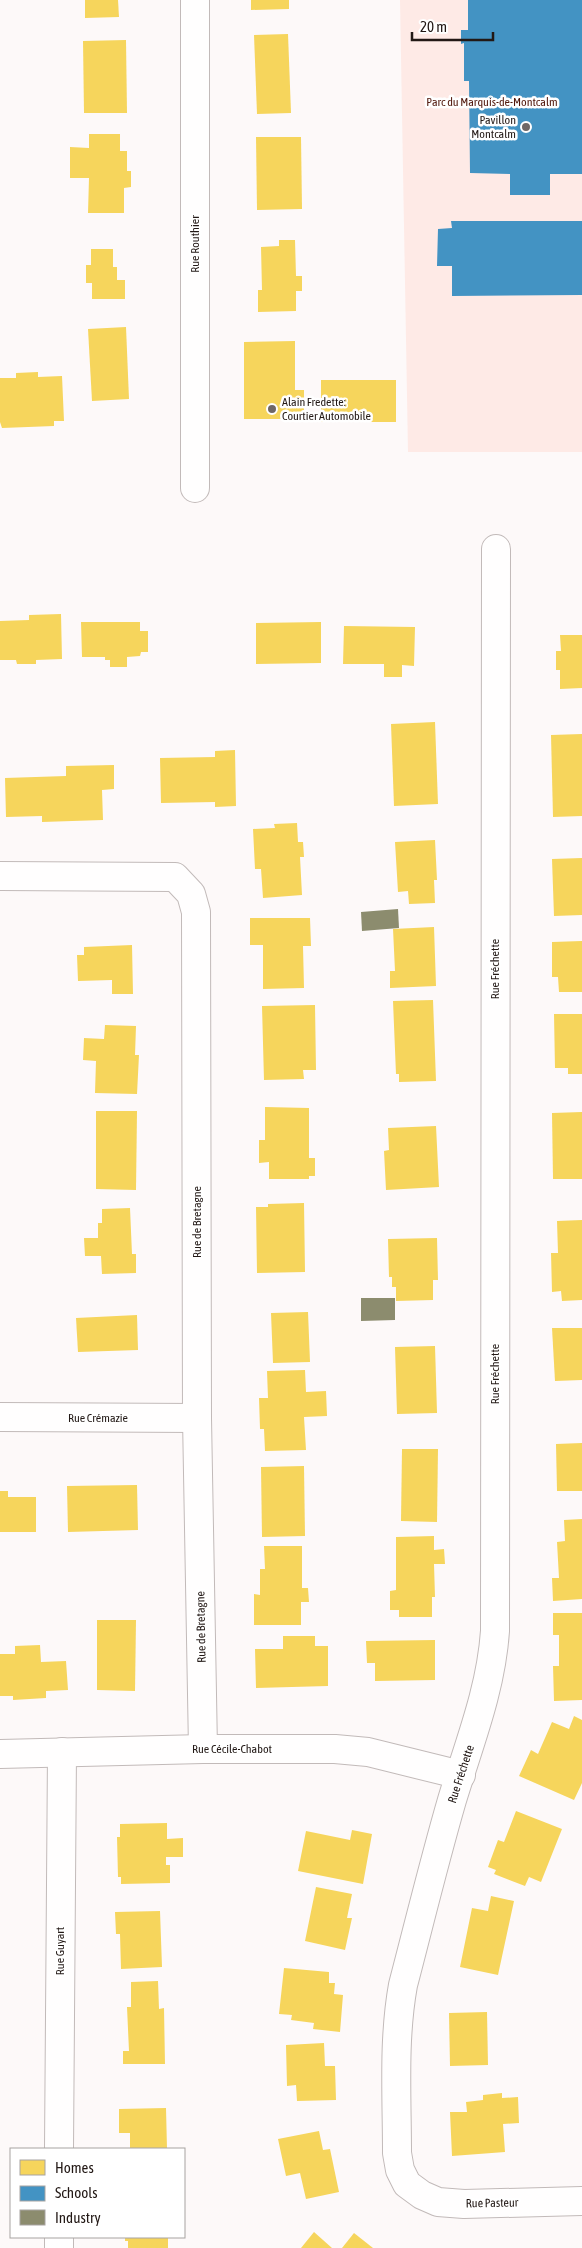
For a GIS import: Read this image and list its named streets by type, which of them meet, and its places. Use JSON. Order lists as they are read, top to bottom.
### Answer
{
  "streets": {
    "street": [
      "Rue Routhier",
      "Rue Fréchette",
      "Rue de Bretagne",
      "Rue Crémazie",
      "Rue Cécile-Chabot",
      "Rue Guyart",
      "Rue Pasteur"
    ]
  },
  "crossings": [
    ["Rue Fréchette", "Rue Cécile-Chabot"],
    ["Rue Fréchette", "Rue Pasteur"],
    ["Rue de Bretagne", "Rue Crémazie"],
    ["Rue de Bretagne", "Rue Cécile-Chabot"],
    ["Rue Cécile-Chabot", "Rue Guyart"]
  ],
  "parks": ["Parc du Marquis-de-Montcalm"],
  "places": ["Pavillon Montcalm", "Alain Fredette: Courtier Automobile"],
  "legend": ["Homes", "Schools", "Industry"],
  "scale_bar": "20 m"
}
